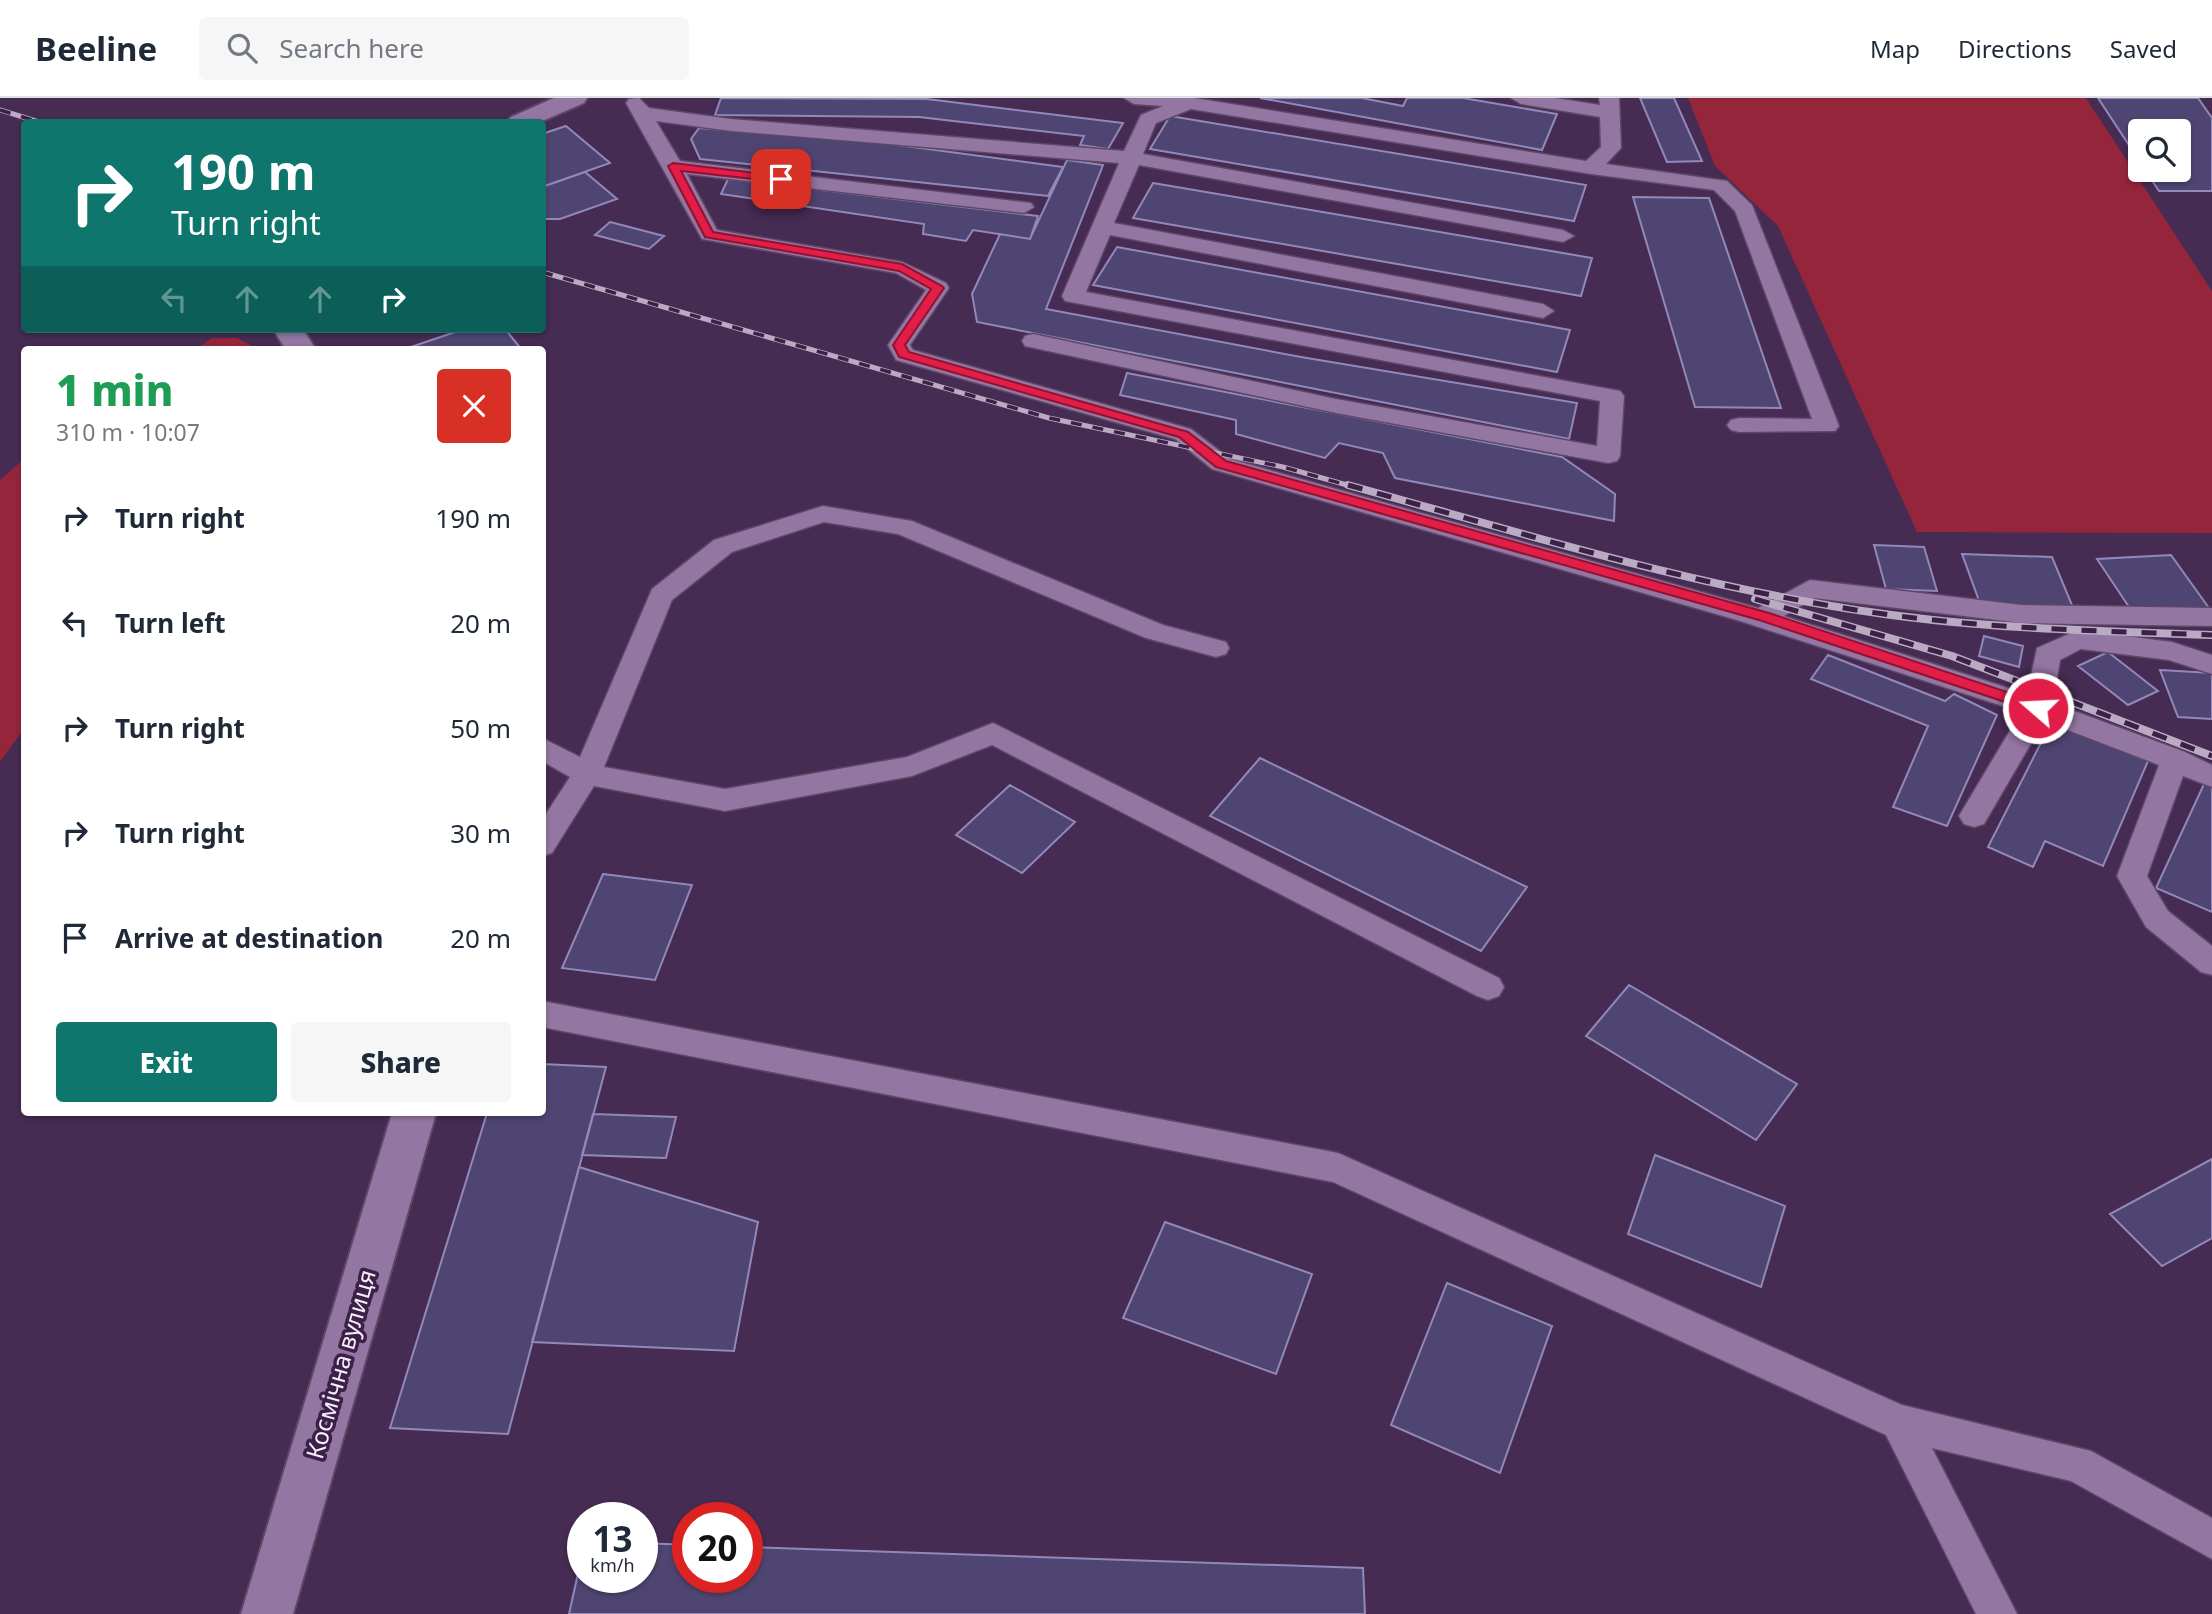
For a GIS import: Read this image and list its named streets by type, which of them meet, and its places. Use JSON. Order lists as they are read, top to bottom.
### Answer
{
  "streets": {
    "street": ["Космічна вулиця"]
  },
  "page": {
    "header": "Beeline",
    "search": "Search here",
    "nav": ["Map", "Directions", "Saved"],
    "turn": ["190 m", "Turn right"],
    "heading": ["1 min", "310 m · 10:07"],
    "list": [
      {
        "name": "Turn right",
        "value": "190 m"
      },
      {
        "name": "Turn left",
        "value": "20 m"
      },
      {
        "name": "Turn right",
        "value": "50 m"
      },
      {
        "name": "Turn right",
        "value": "30 m"
      },
      {
        "name": "Arrive at destination",
        "value": "20 m"
      }
    ],
    "buttons": ["Exit", "Share"],
    "speed": "13 km/h",
    "limit": "20"
  }
}
